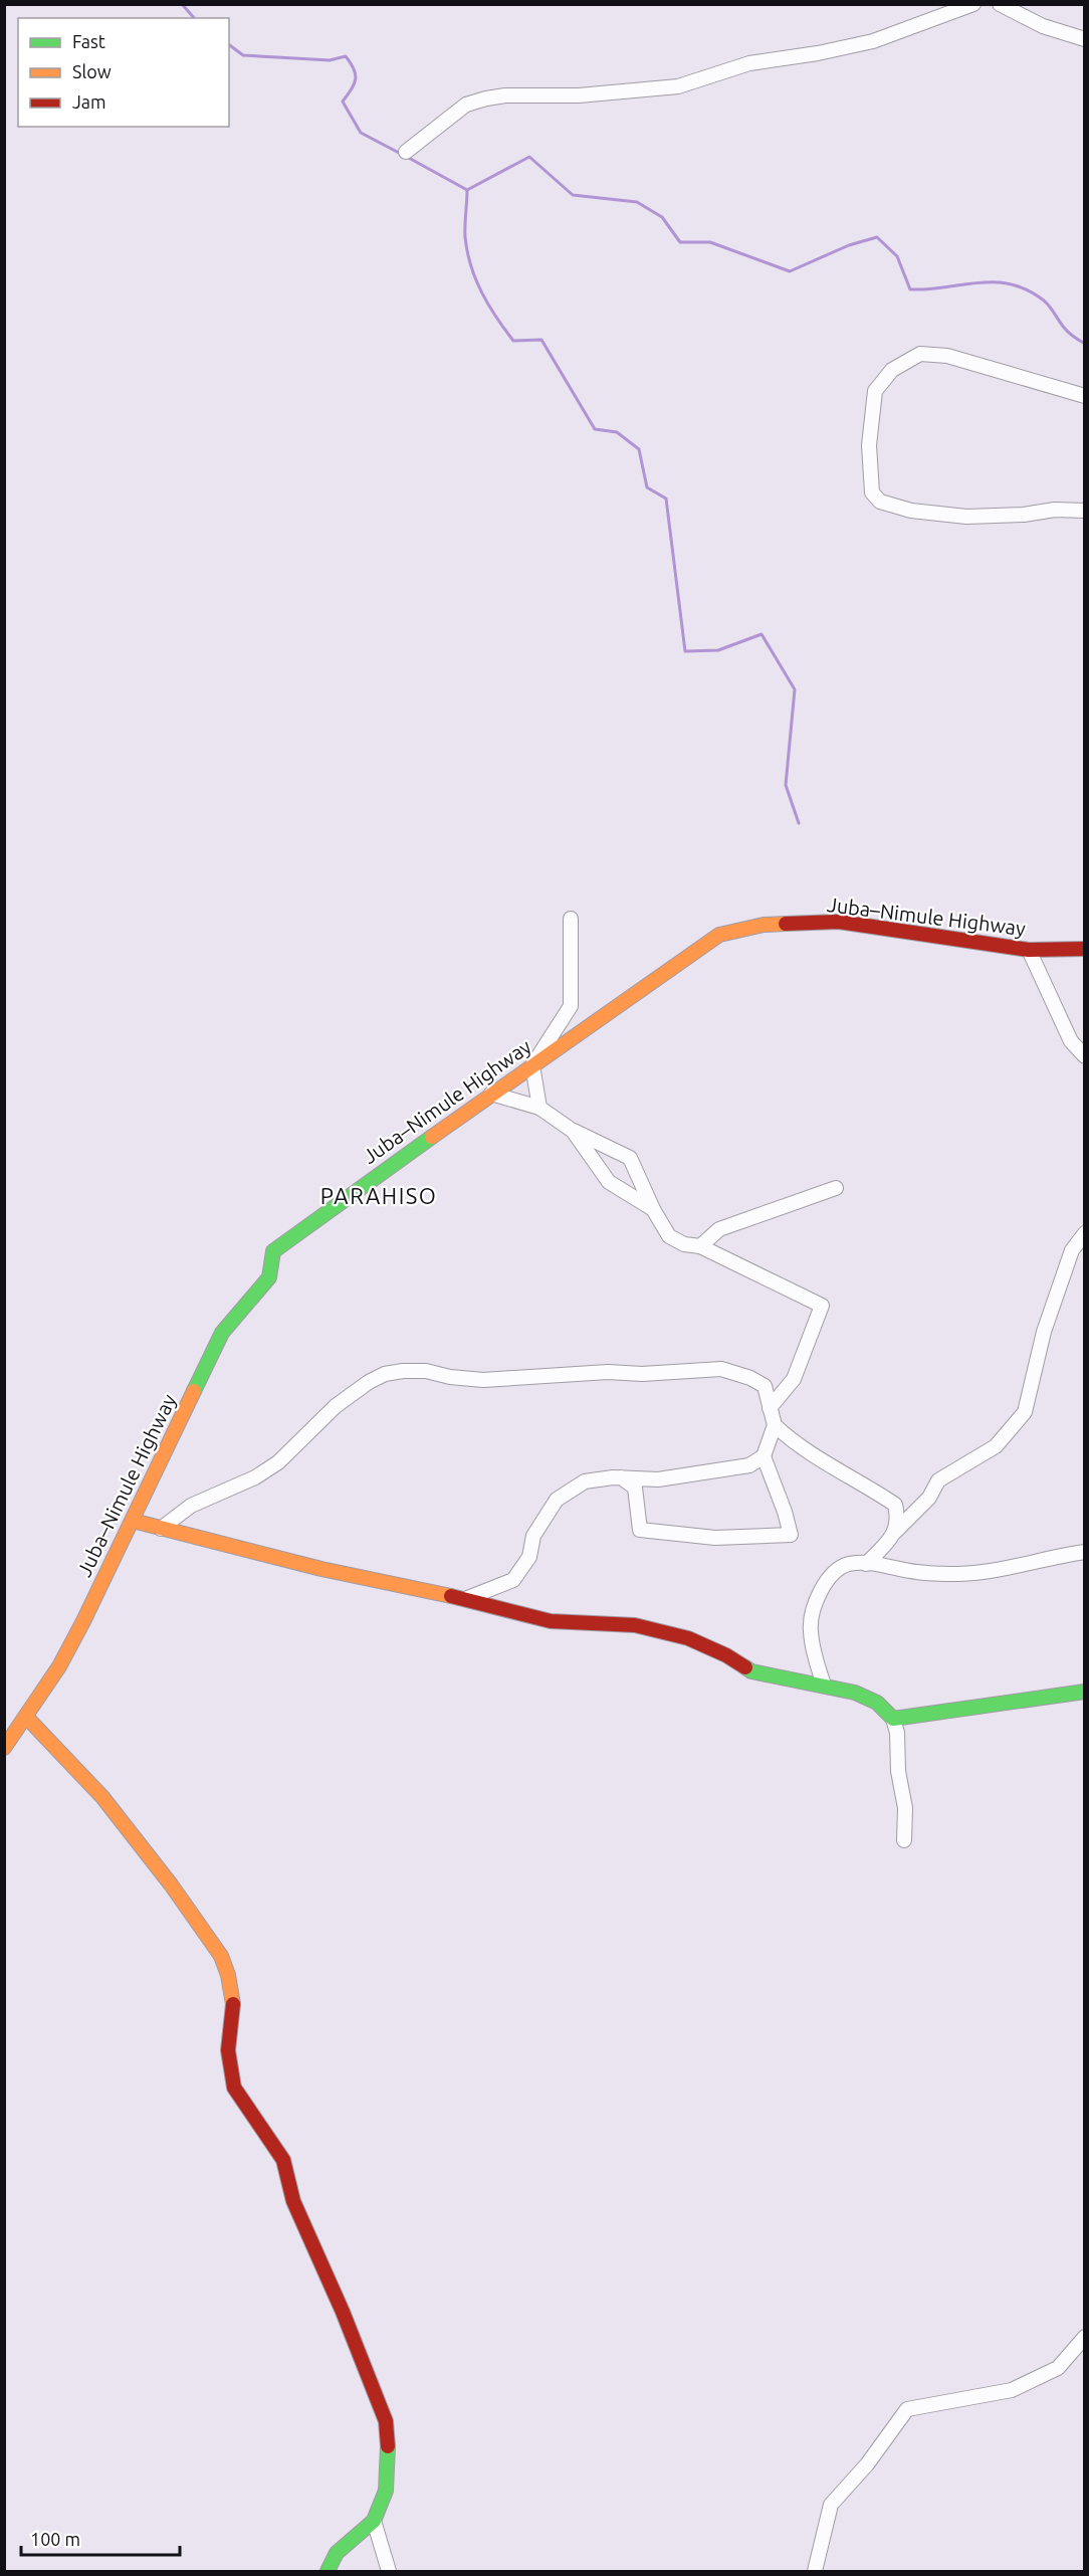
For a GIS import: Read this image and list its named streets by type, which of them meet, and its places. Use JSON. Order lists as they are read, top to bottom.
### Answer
{
  "streets": {
    "street": ["Juba–Nimule Highway"]
  },
  "districts": ["PARAHISO"],
  "legend": ["Fast", "Slow", "Jam"],
  "scale_bar": "100 m"
}
